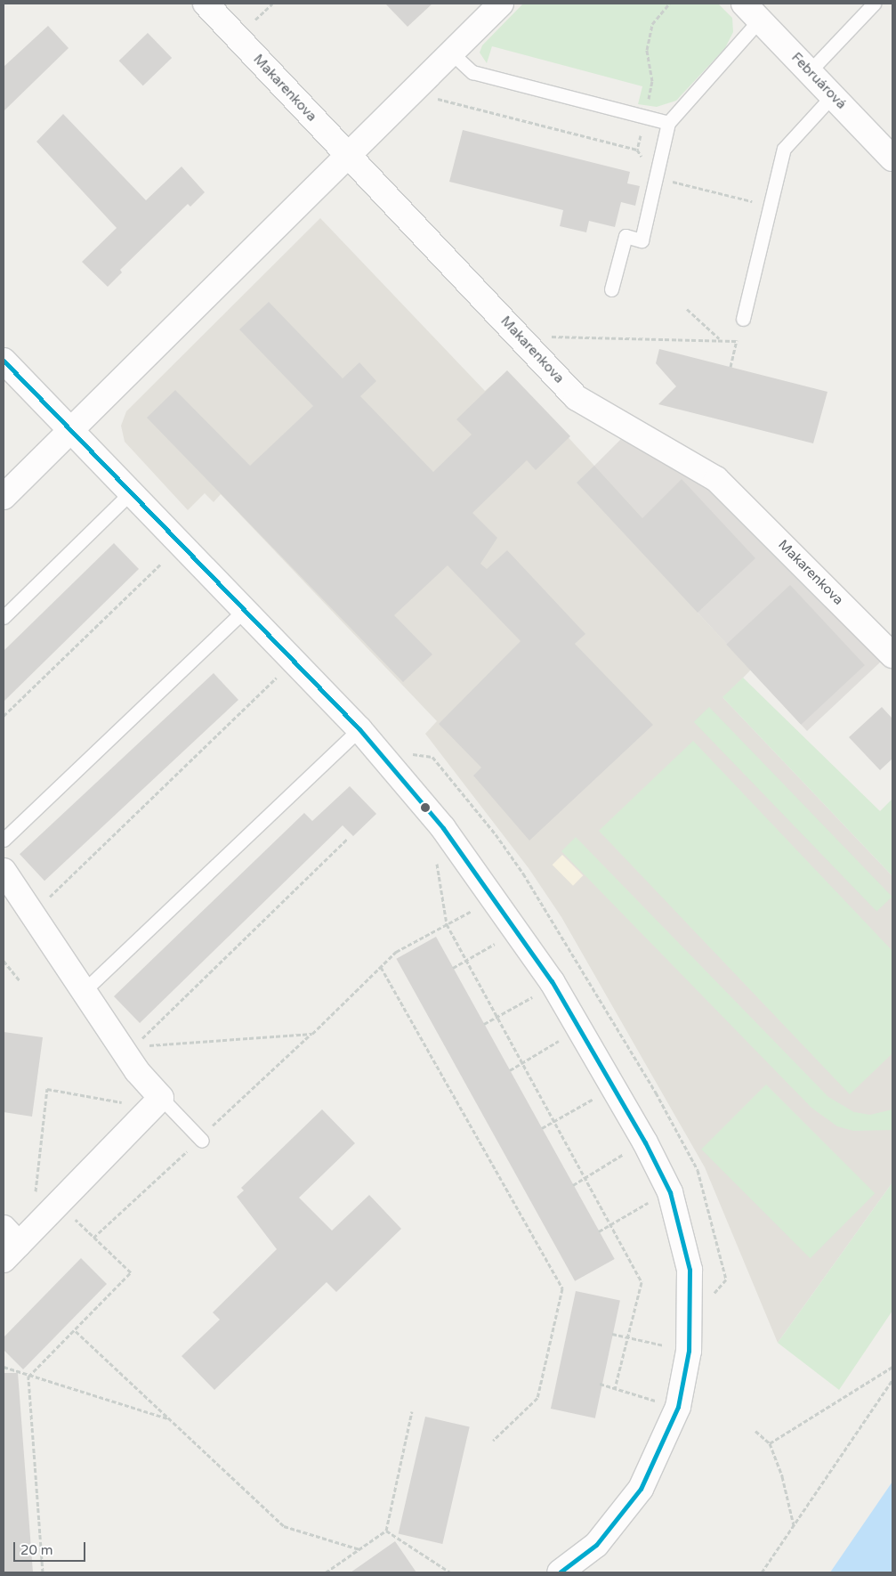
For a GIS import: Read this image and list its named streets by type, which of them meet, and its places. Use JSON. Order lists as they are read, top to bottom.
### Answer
{
  "streets": {
    "street": ["Februárová", "Makarenkova"]
  },
  "scale_bar": "20 m"
}
